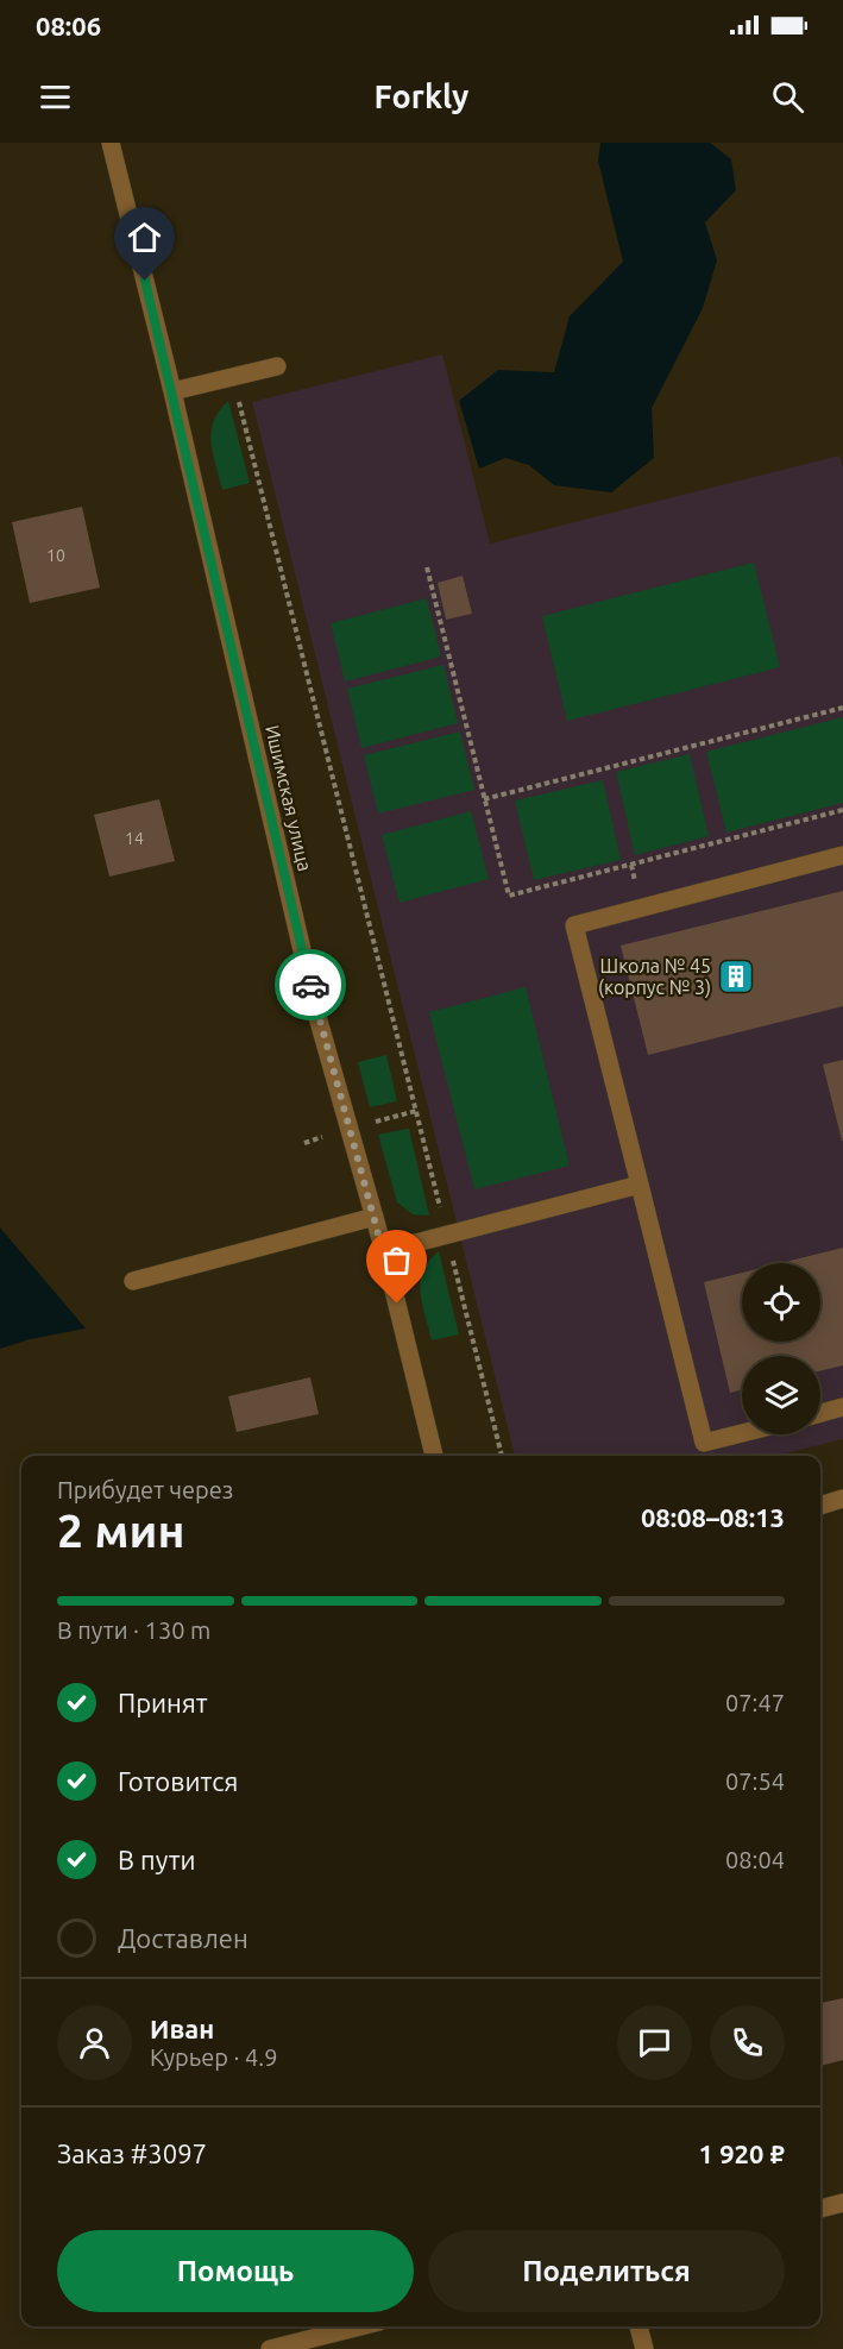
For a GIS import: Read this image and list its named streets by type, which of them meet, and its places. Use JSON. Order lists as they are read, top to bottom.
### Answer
{
  "streets": {
    "street": ["Ишимская улица"]
  },
  "places": {
    "building": ["Школа № 45 (корпус № 3)"]
  },
  "house_numbers": ["10", "14"],
  "page": {
    "status": "08:06",
    "header": "Forkly",
    "heading": ["2 мин", "Прибудет через", "08:08–08:13"],
    "panel": [
      "Иван",
      "Курьер · 4.9",
      "Заказ #3097",
      "1 920 ₽"
    ],
    "bar": "В пути · 130 m",
    "list": [
      ["Принят", "07:47"],
      ["Готовится", "07:54"],
      ["В пути", "08:04"],
      "Доставлен"
    ],
    "buttons": ["Помощь", "Поделиться"]
  }
}
